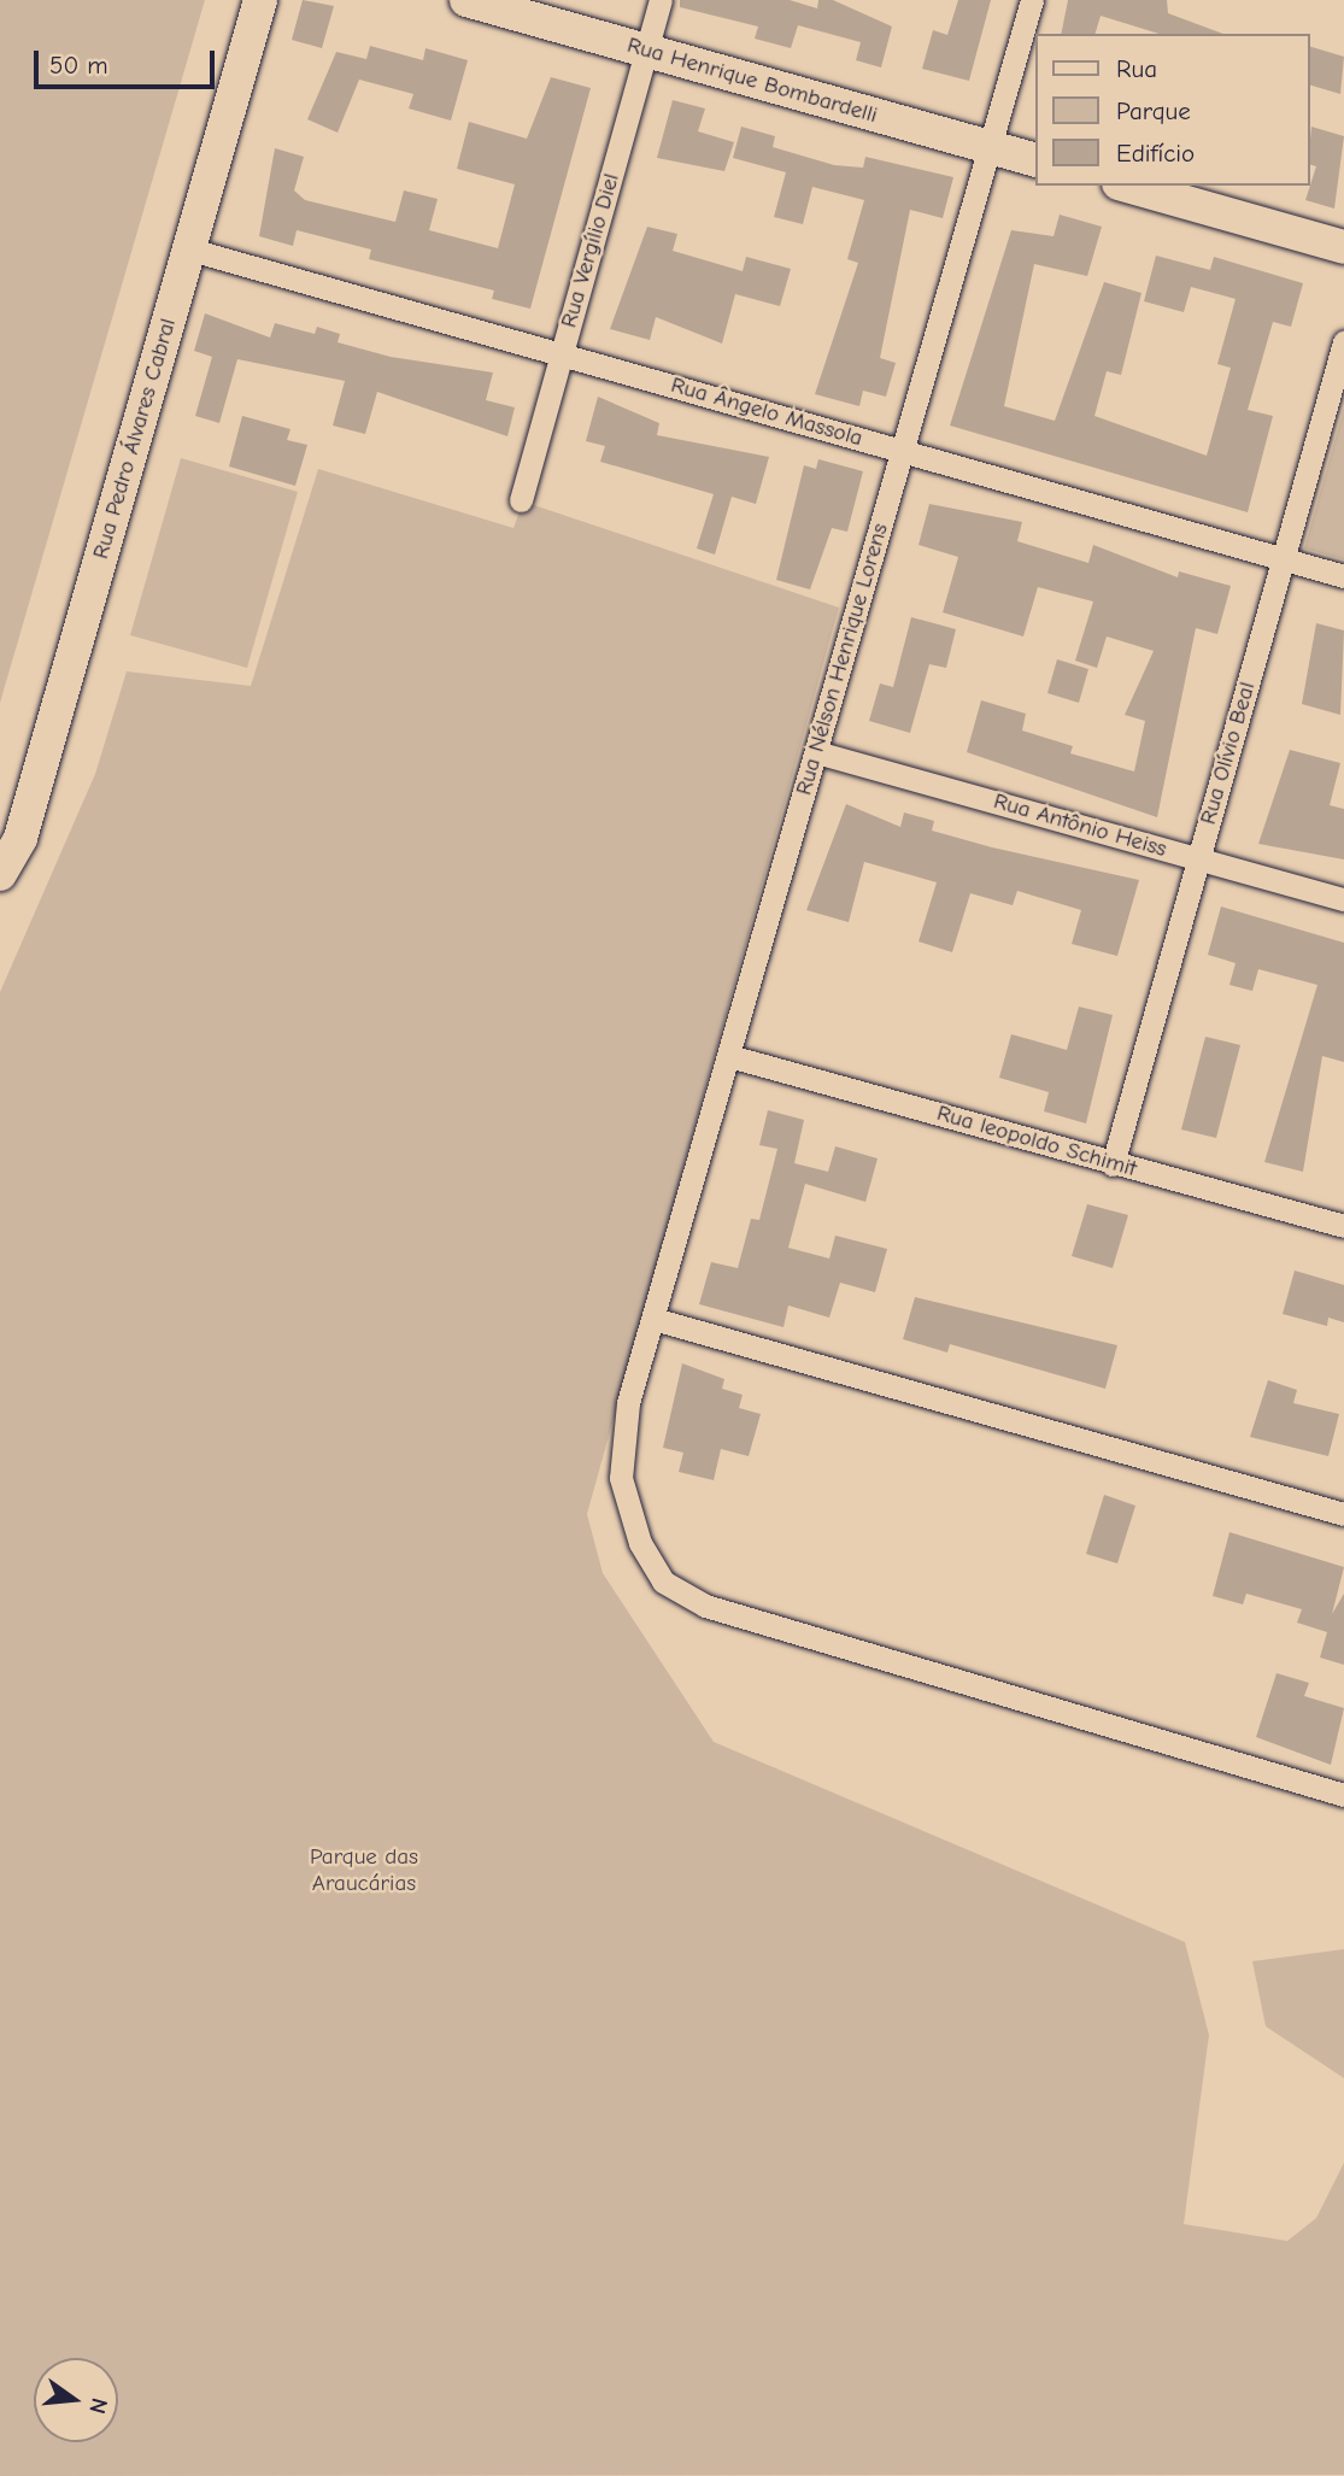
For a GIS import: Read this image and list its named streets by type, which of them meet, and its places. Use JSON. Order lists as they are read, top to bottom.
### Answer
{
  "streets": {
    "street": [
      "Rua Henrique Bombardelli",
      "Rua Vergílio Diel",
      "Rua Ângelo Massola",
      "Rua Pedro Álvares Cabral",
      "Rua Nélson Henrique Lorens",
      "Rua Olívio Beal",
      "Rua Antônio Heiss",
      "Rua leopoldo Schimit"
    ]
  },
  "crossings": [
    ["Rua Henrique Bombardelli", "Rua Vergílio Diel"],
    ["Rua Henrique Bombardelli", "Rua Nélson Henrique Lorens"],
    ["Rua Vergílio Diel", "Rua Ângelo Massola"],
    ["Rua Ângelo Massola", "Rua Pedro Álvares Cabral"],
    ["Rua Ângelo Massola", "Rua Nélson Henrique Lorens"],
    ["Rua Ângelo Massola", "Rua Olívio Beal"],
    ["Rua Nélson Henrique Lorens", "Rua Antônio Heiss"],
    ["Rua Nélson Henrique Lorens", "Rua leopoldo Schimit"],
    ["Rua Olívio Beal", "Rua Antônio Heiss"],
    ["Rua Olívio Beal", "Rua leopoldo Schimit"]
  ],
  "parks": ["Parque das Araucárias"],
  "legend": ["Rua", "Parque", "Edifício"],
  "scale_bar": "50 m",
  "north": "right"
}
